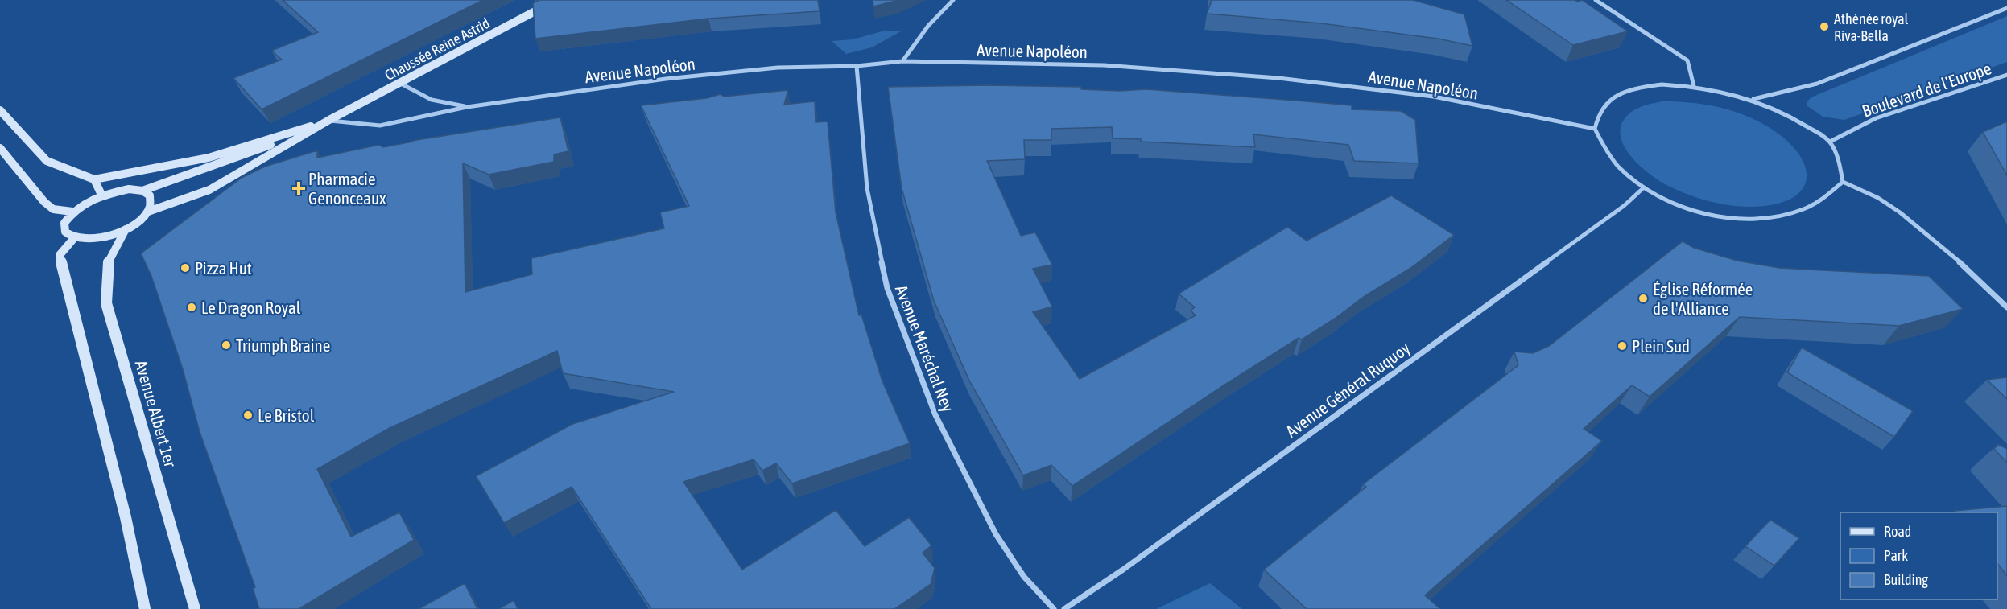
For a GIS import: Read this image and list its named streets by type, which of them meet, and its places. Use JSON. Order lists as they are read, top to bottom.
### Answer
{
  "streets": {
    "main road": ["Chaussée Reine Astrid", "Avenue Albert 1er"],
    "street": [
      "Avenue Napoléon",
      "Boulevard de l'Europe",
      "Avenue Maréchal Ney",
      "Avenue Général Ruquoy"
    ]
  },
  "crossings": [
    ["Chaussée Reine Astrid", "Avenue Napoléon"],
    ["Chaussée Reine Astrid", "Avenue Albert 1er"],
    ["Avenue Napoléon", "Avenue Maréchal Ney"]
  ],
  "places": {
    "other": [
      "Athénée royal Riva-Bella",
      "Pizza Hut",
      "Église Réformée de l'Alliance",
      "Le Dragon Royal",
      "Triumph Braine",
      "Plein Sud",
      "Le Bristol"
    ],
    "health": ["Pharmacie Genonceaux"]
  },
  "legend": ["Road", "Park", "Building"]
}
